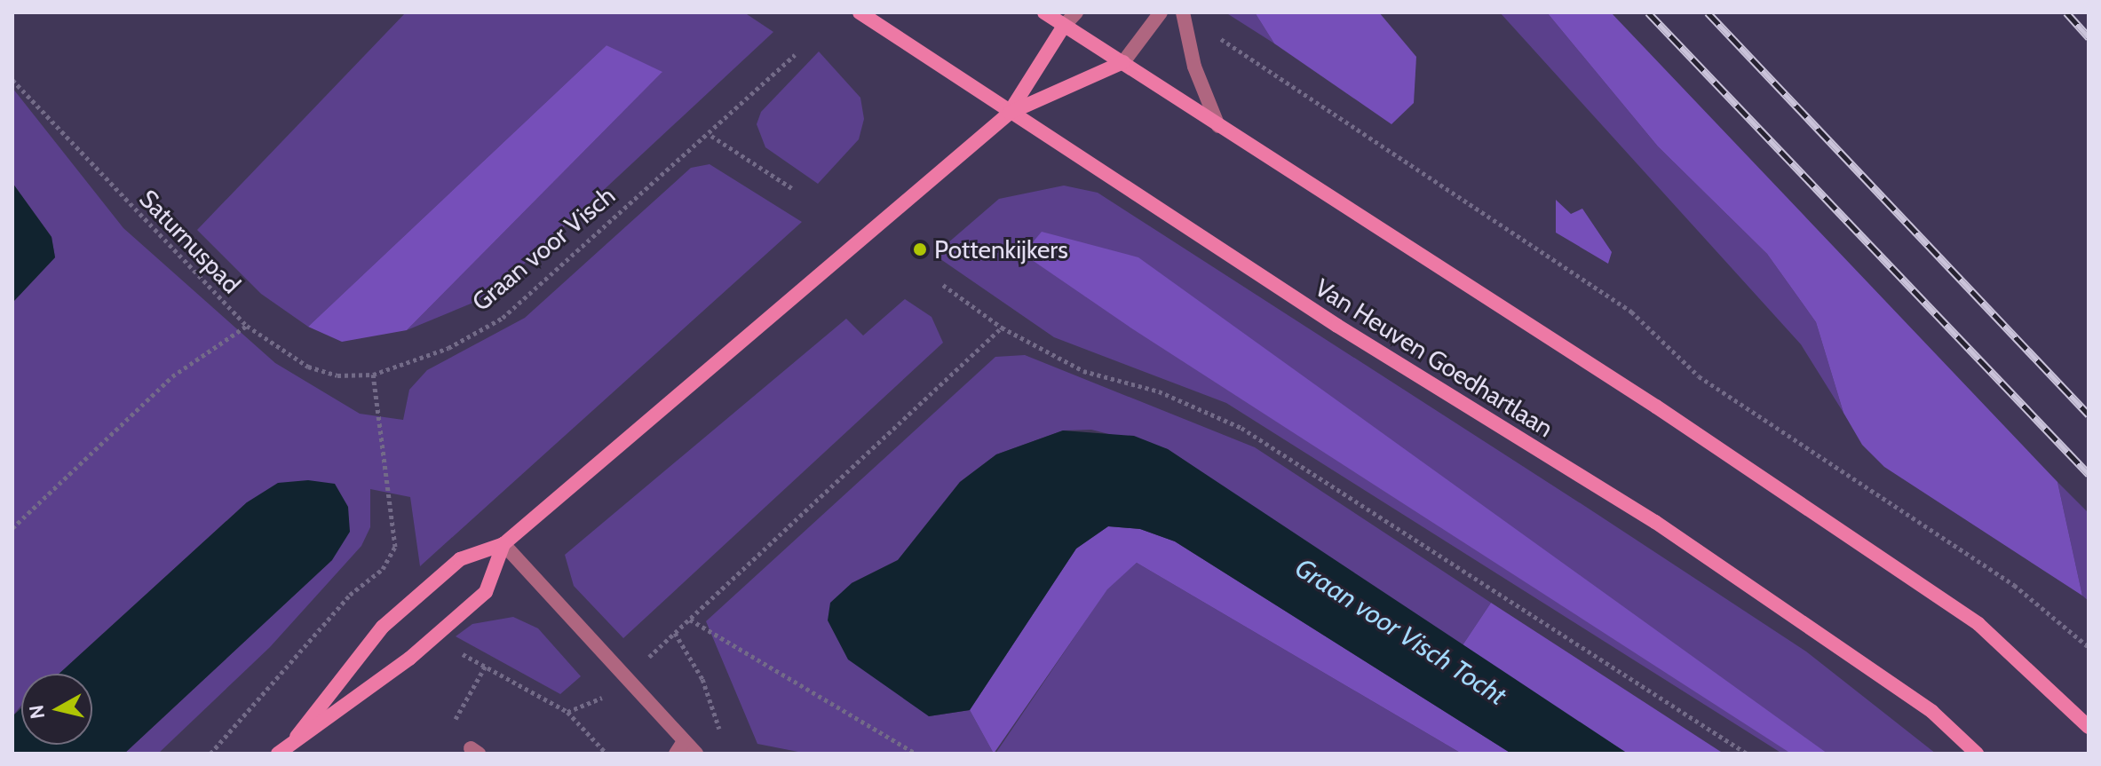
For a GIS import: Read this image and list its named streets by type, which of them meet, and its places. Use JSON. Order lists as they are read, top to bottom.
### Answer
{
  "streets": {
    "main road": ["Van Heuven Goedhartlaan"],
    "path": ["Saturnuspad", "Graan voor Visch"]
  },
  "crossings": [
    ["Saturnuspad", "Graan voor Visch"]
  ],
  "water": ["Graan voor Visch Tocht"],
  "places": ["Pottenkijkers"],
  "north": "left"
}
